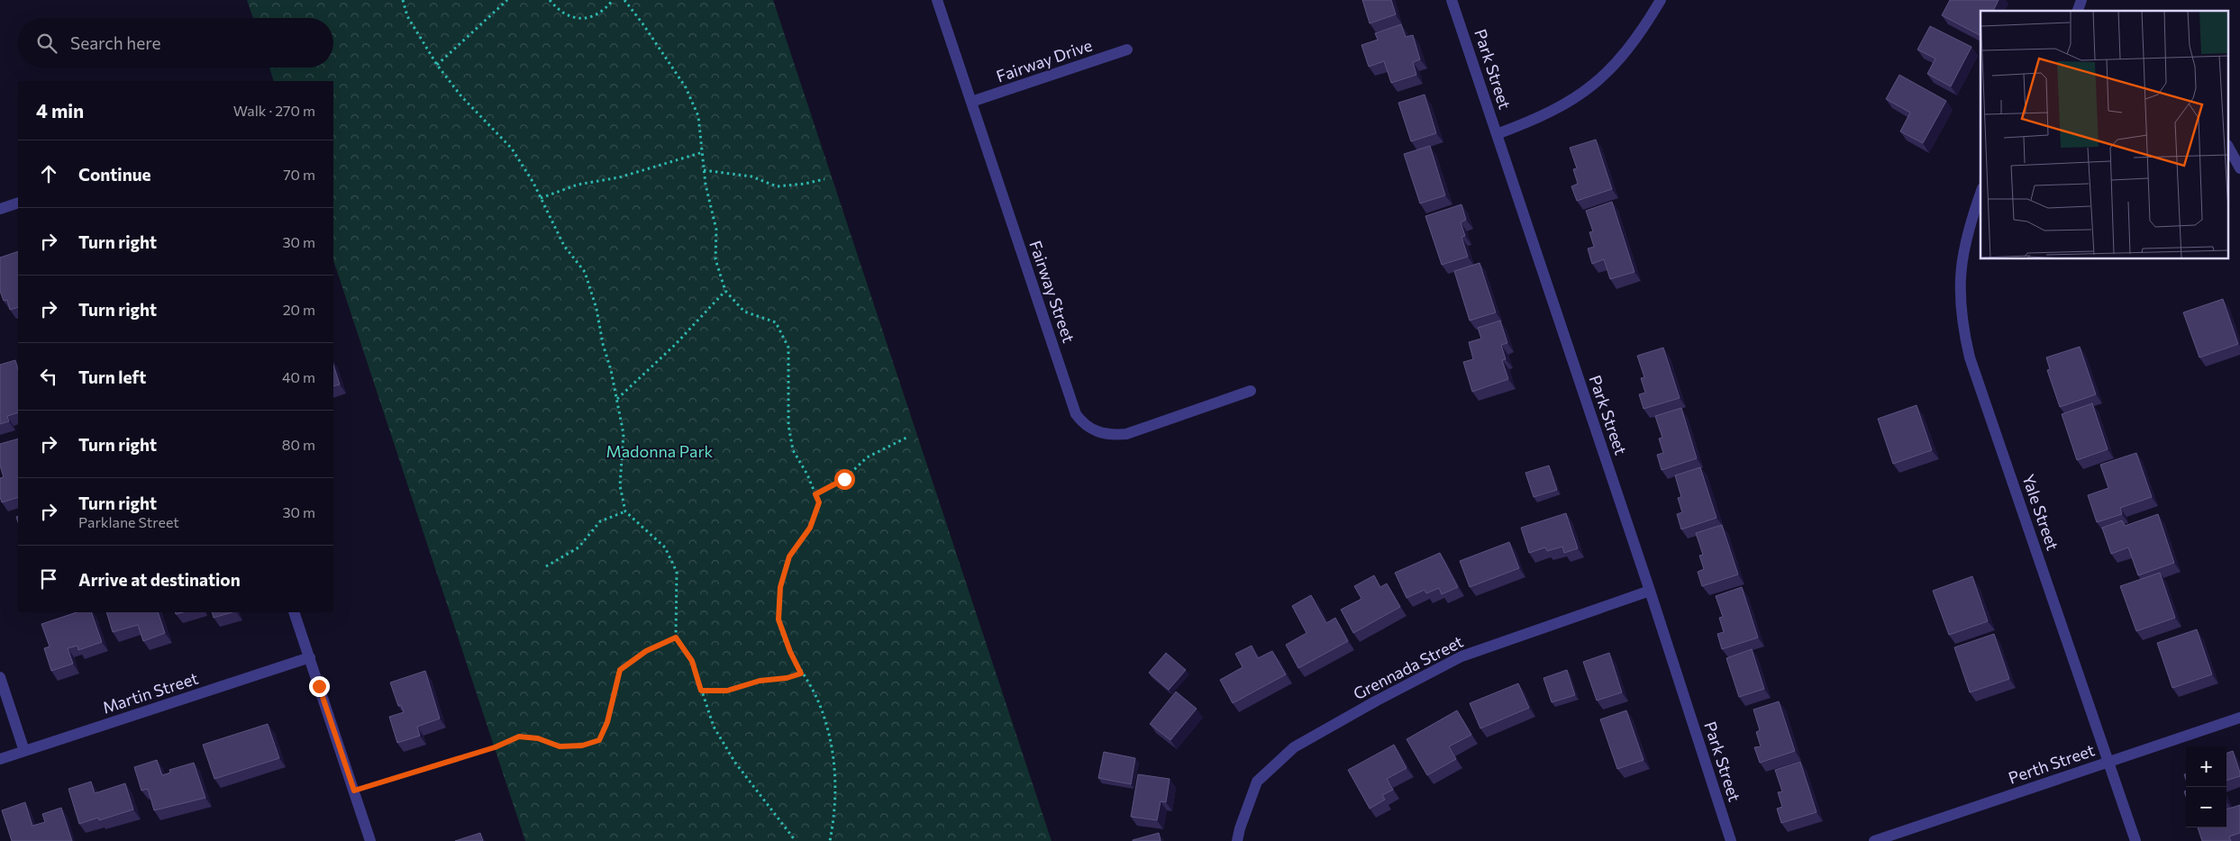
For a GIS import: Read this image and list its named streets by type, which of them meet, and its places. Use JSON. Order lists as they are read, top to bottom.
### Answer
{
  "streets": {
    "street": [
      "Fairway Drive",
      "Park Street",
      "Fairway Street",
      "Yale Street",
      "Grennada Street",
      "Martin Street",
      "Perth Street"
    ]
  },
  "crossings": [
    ["Fairway Drive", "Fairway Street"],
    ["Park Street", "Grennada Street"],
    ["Yale Street", "Perth Street"]
  ],
  "parks": ["Madonna Park"],
  "page": {
    "search": "Search here",
    "heading": ["4 min", "Walk · 270 m"],
    "list": [
      ["Continue", "70 m"],
      ["Turn right", "30 m"],
      ["Turn right", "20 m"],
      ["Turn left", "40 m"],
      ["Turn right", "80 m"],
      ["Turn right", "Parklane Street", "30 m"],
      "Arrive at destination"
    ],
    "map_buttons": ["+", "−"]
  }
}
